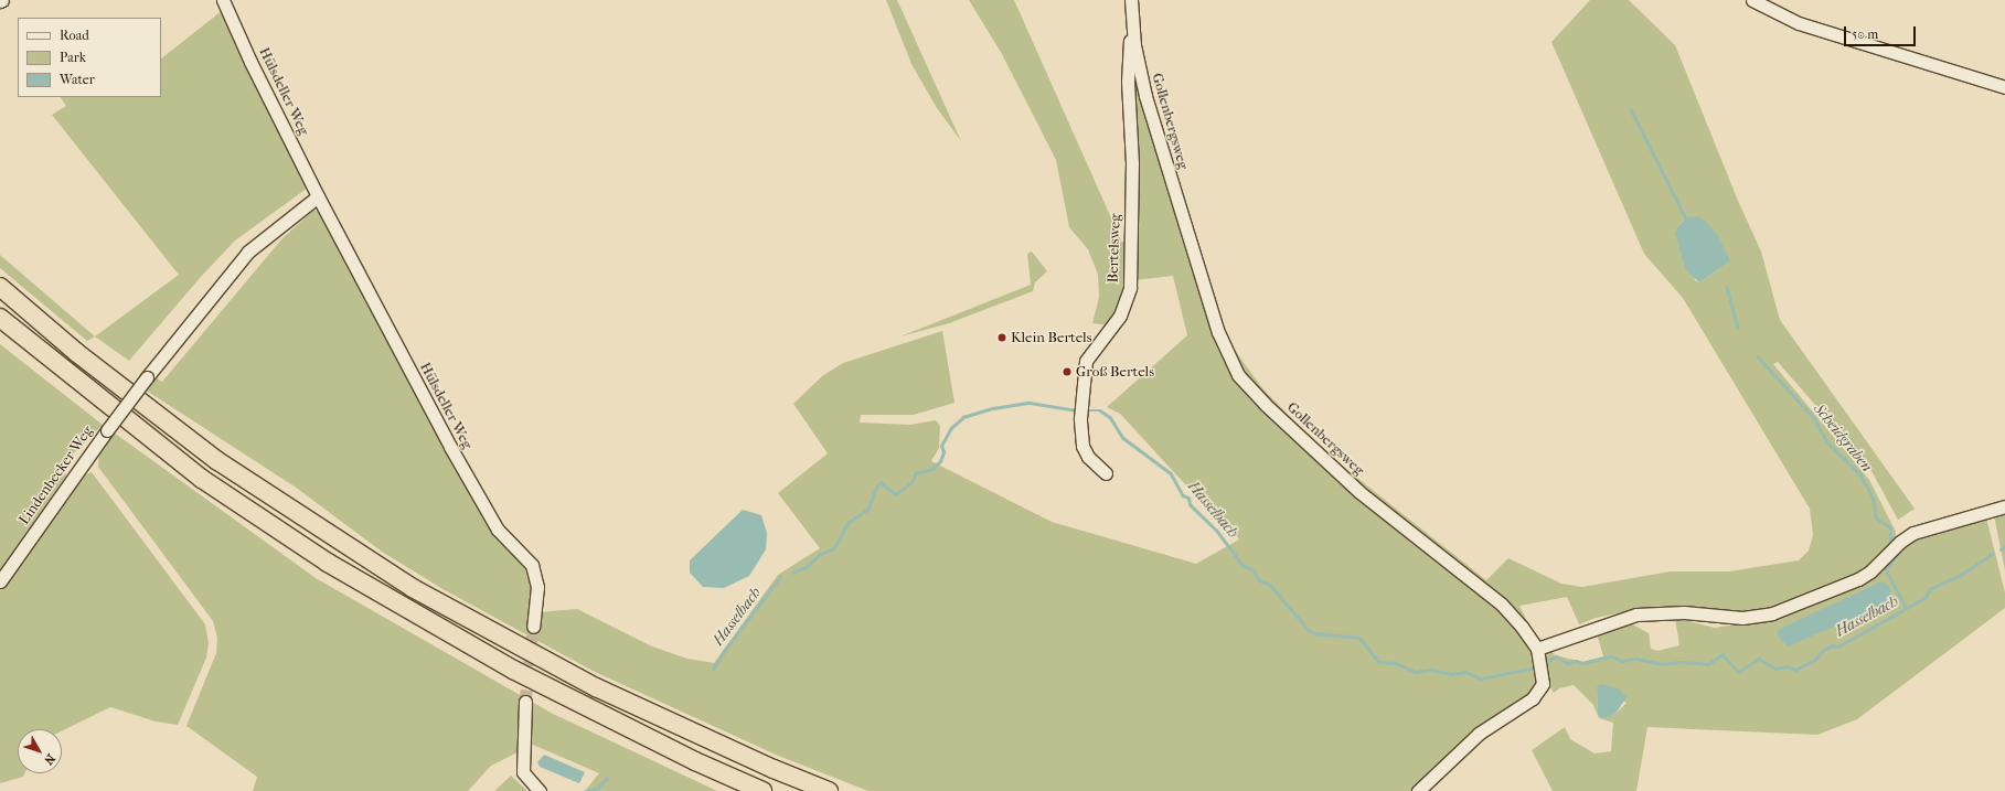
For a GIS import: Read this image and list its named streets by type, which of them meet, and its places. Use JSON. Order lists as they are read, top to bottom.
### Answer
{
  "streets": {
    "street": [
      "Hülsdeller Weg",
      "Gollenbergsweg",
      "Bertelsweg",
      "Lindenbecker Weg"
    ]
  },
  "crossings": [
    ["Hülsdeller Weg", "Lindenbecker Weg"],
    ["Gollenbergsweg", "Bertelsweg"]
  ],
  "water": ["Scheidgraben", "Hasselbach"],
  "places": ["Klein Bertels", "Groß Bertels"],
  "legend": ["Road", "Park", "Water"],
  "scale_bar": "50 m",
  "north": "bottom right"
}
